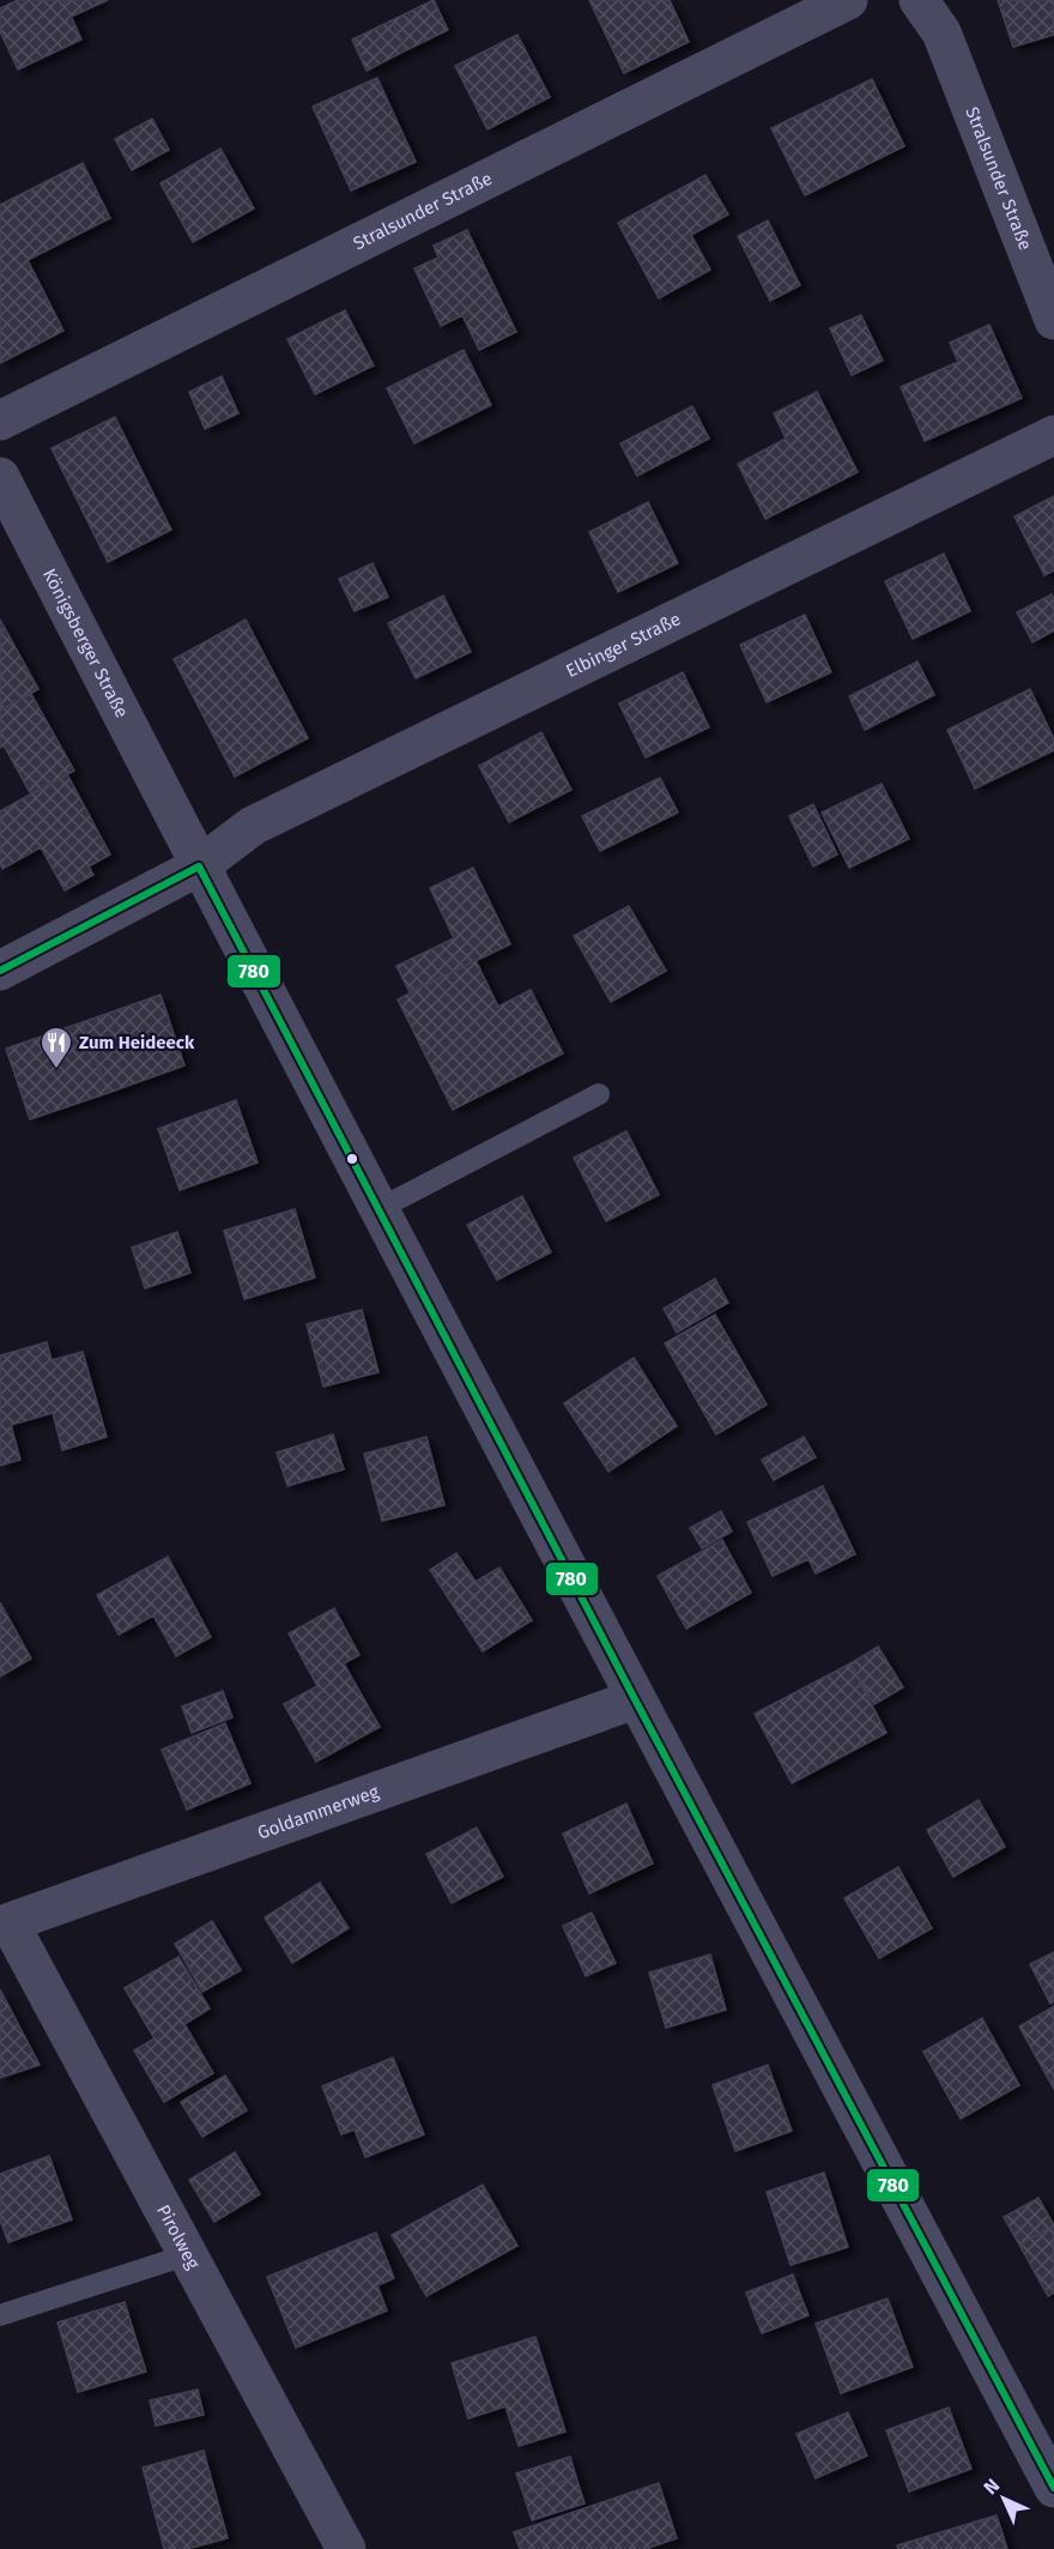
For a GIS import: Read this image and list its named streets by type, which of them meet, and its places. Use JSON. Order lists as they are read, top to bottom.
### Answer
{
  "streets": {
    "street": [
      "Stralsunder Straße",
      "Königsberger Straße",
      "Elbinger Straße",
      "Goldammerweg",
      "Pirolweg"
    ]
  },
  "crossings": [
    ["Königsberger Straße", "Elbinger Straße"],
    ["Königsberger Straße", "Goldammerweg"],
    ["Goldammerweg", "Pirolweg"]
  ],
  "places": {
    "restaurant": ["Zum Heideeck"]
  },
  "lines": ["transit line 780"],
  "north": "top left"
}
